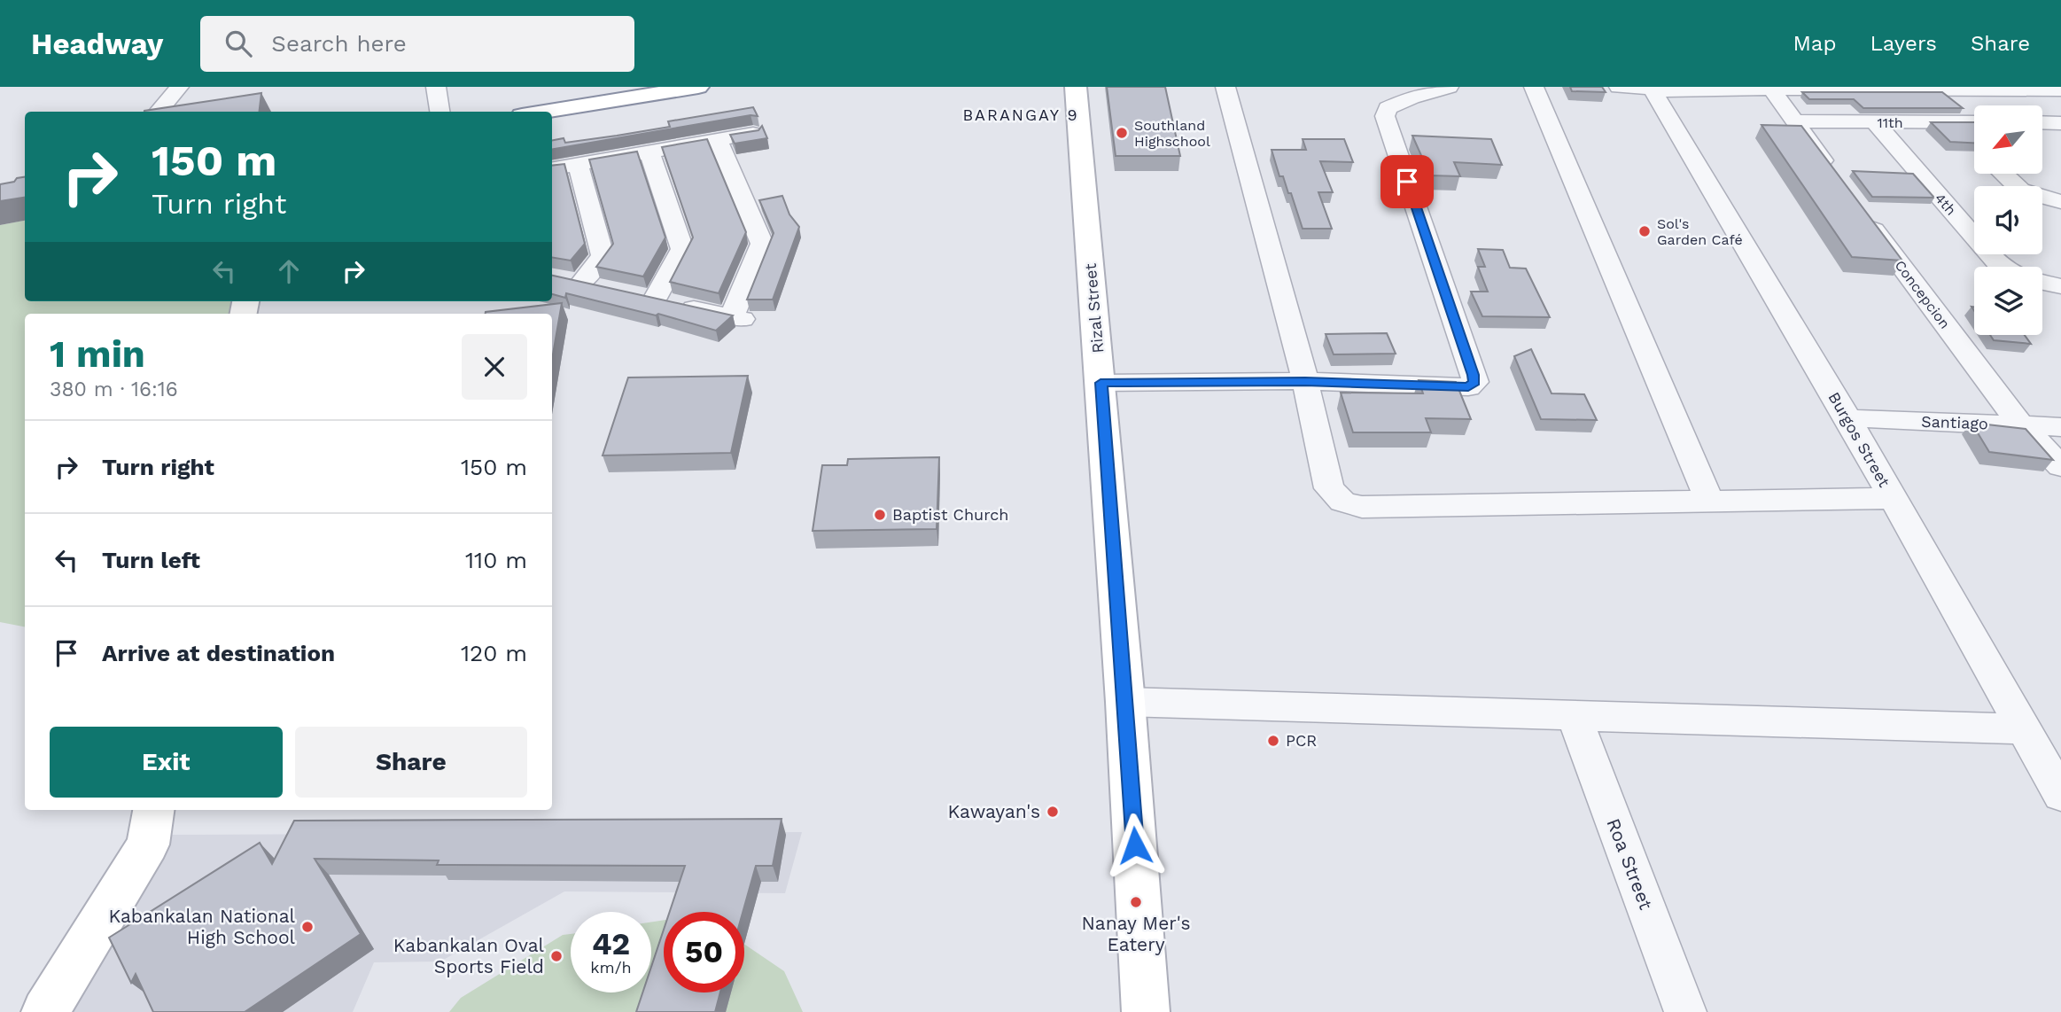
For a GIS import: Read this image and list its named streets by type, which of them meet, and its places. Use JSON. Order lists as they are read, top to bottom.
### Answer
{
  "streets": {
    "main road": ["Rizal Street"],
    "street": [
      "11th",
      "4th",
      "Concepcion",
      "Santiago",
      "Burgos Street",
      "Roa Street"
    ]
  },
  "crossings": [
    ["11th", "4th"],
    ["Concepcion", "Santiago"],
    ["Santiago", "Burgos Street"]
  ],
  "districts": ["BARANGAY 9"],
  "places": [
    "Southland Highschool",
    "Sol's Garden Café",
    "Baptist Church",
    "PCR",
    "Kawayan's",
    "Nanay Mer's Eatery",
    "Kabankalan National High School",
    "Kabankalan Oval Sports Field"
  ],
  "north": "bottom left",
  "page": {
    "header": "Headway",
    "search": "Search here",
    "nav": ["Map", "Layers", "Share"],
    "turn": ["150 m", "Turn right"],
    "heading": ["1 min", "380 m · 16:16"],
    "list": [
      {
        "name": "Turn right",
        "value": "150 m"
      },
      {
        "name": "Turn left",
        "value": "110 m"
      },
      {
        "name": "Arrive at destination",
        "value": "120 m"
      }
    ],
    "buttons": ["Exit", "Share"],
    "speed": "42 km/h",
    "limit": "50"
  }
}
